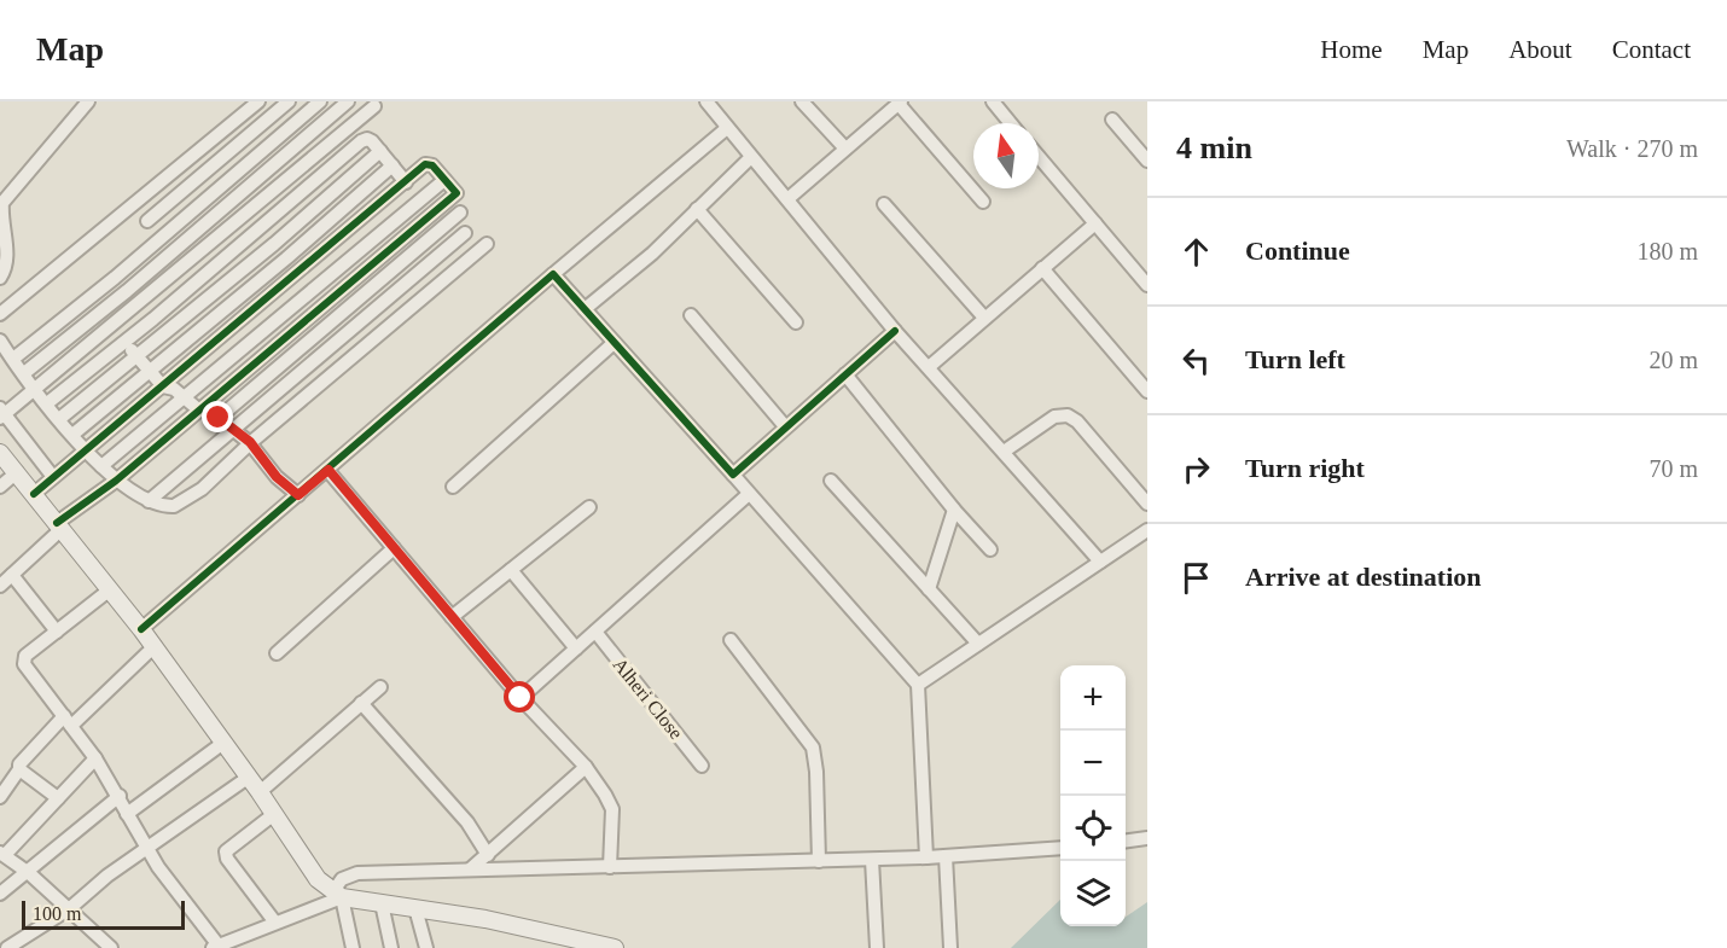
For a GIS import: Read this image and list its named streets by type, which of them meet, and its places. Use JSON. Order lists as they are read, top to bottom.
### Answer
{
  "streets": {
    "street": ["Alheri Close"]
  },
  "scale_bar": "100 m",
  "north": "top",
  "page": {
    "header": "Map",
    "nav": [
      "Home",
      "Map",
      "About",
      "Contact"
    ],
    "heading": ["4 min", "Walk · 270 m"],
    "list": [
      ["Continue", "180 m"],
      ["Turn left", "20 m"],
      ["Turn right", "70 m"],
      "Arrive at destination"
    ],
    "map_buttons": ["+", "−"],
    "scale": "100 m"
  }
}
